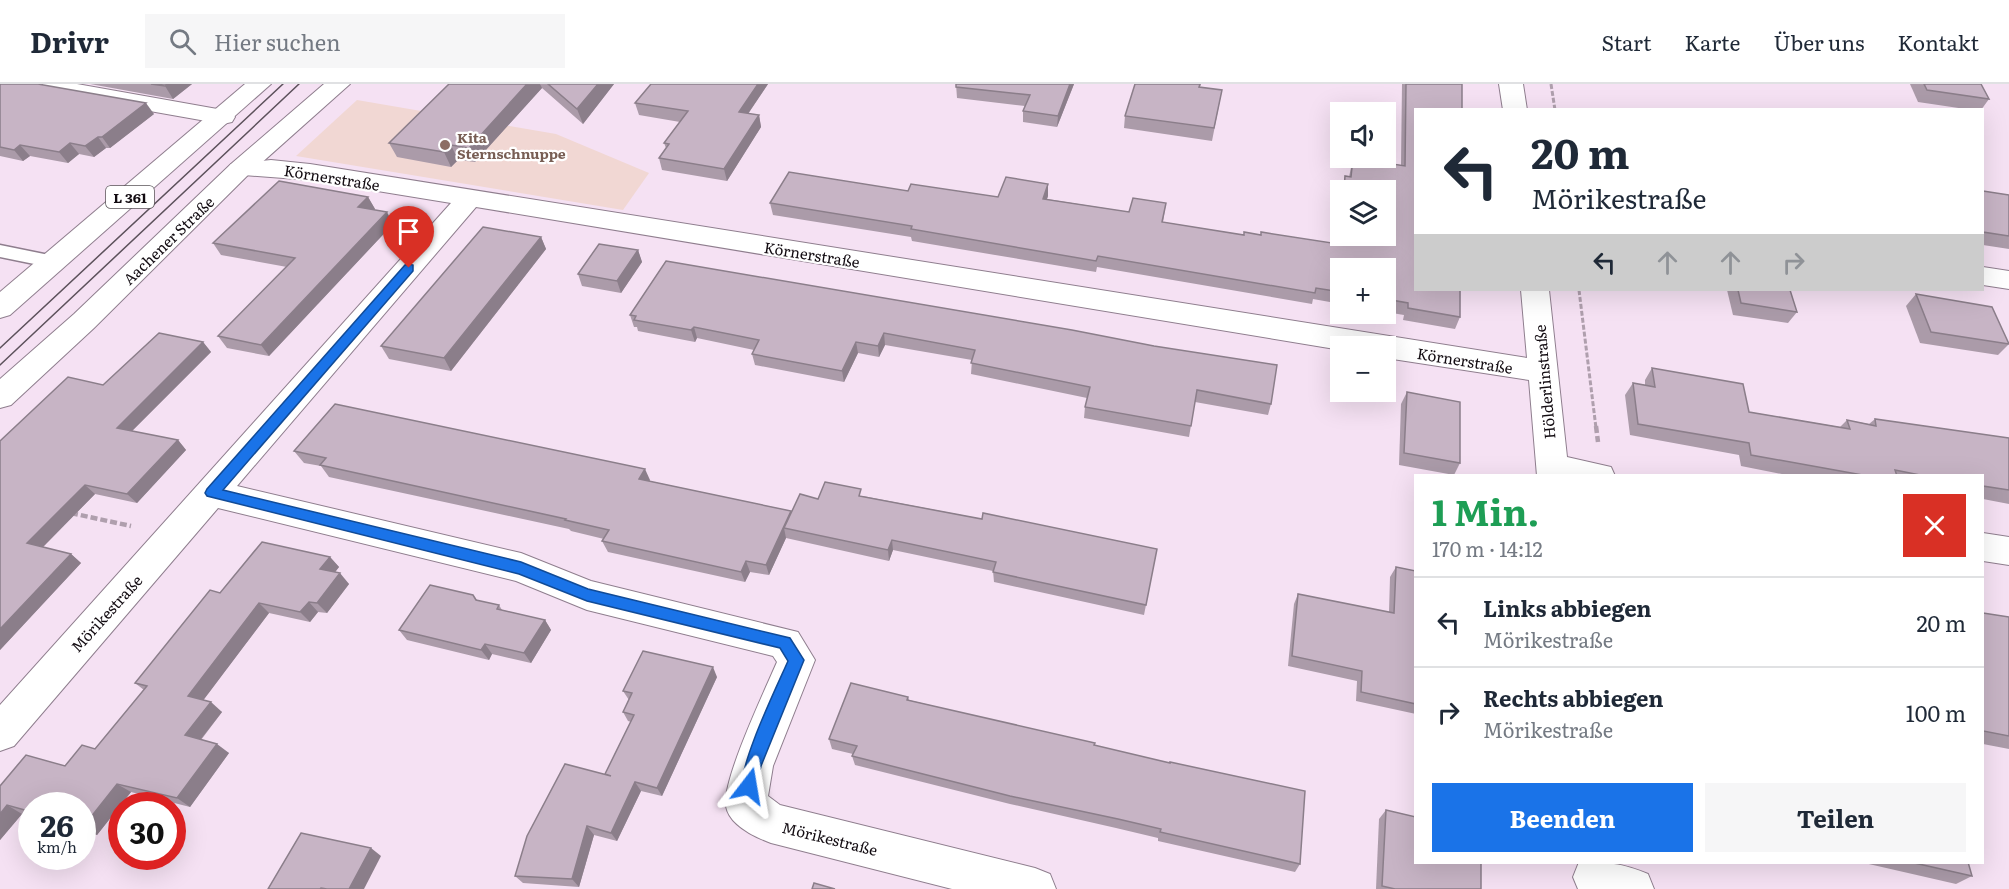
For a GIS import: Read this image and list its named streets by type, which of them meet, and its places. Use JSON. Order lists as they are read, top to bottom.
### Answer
{
  "streets": {
    "street": [
      "Körnerstraße",
      "L 361",
      "Aachener Straße",
      "Hölderlinstraße",
      "Mörikestraße"
    ]
  },
  "crossings": [
    ["Körnerstraße", "Aachener Straße"],
    ["Körnerstraße", "Hölderlinstraße"],
    ["Körnerstraße", "Mörikestraße"]
  ],
  "places": ["Kita Sternschnuppe"],
  "page": {
    "header": "Drivr",
    "search": "Hier suchen",
    "nav": [
      "Start",
      "Karte",
      "Über uns",
      "Kontakt"
    ],
    "map_buttons": ["+", "−"],
    "turn": ["20 m", "Mörikestraße"],
    "heading": ["1 Min.", "170 m · 14:12"],
    "list": [
      {
        "name": "Links abbiegen",
        "note": "Mörikestraße",
        "value": "20 m"
      },
      {
        "name": "Rechts abbiegen",
        "note": "Mörikestraße",
        "value": "100 m"
      }
    ],
    "buttons": ["Beenden", "Teilen"],
    "speed": "26 km/h",
    "limit": "30"
  }
}
